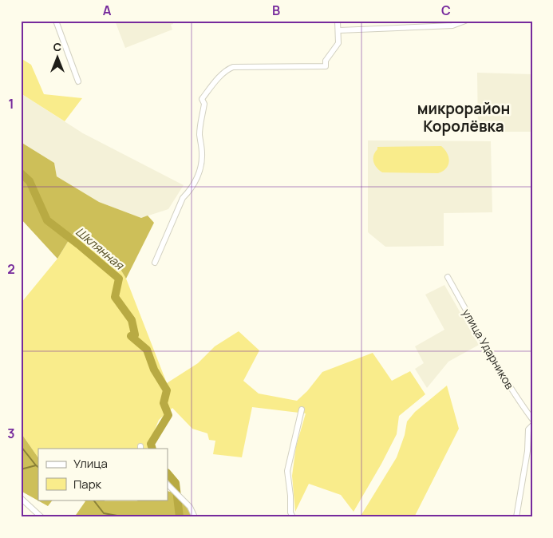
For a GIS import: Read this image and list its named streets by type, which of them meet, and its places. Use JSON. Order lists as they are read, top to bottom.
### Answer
{
  "streets": {
    "street": ["улица Ударников"]
  },
  "districts": ["микрорайон Королёвка"],
  "water": ["Шклянная"],
  "legend": ["Улица", "Парк"],
  "north": "top",
  "grid": {
    "columns": ["A", "B", "C"],
    "rows": ["1", "2", "3"]
  }
}
